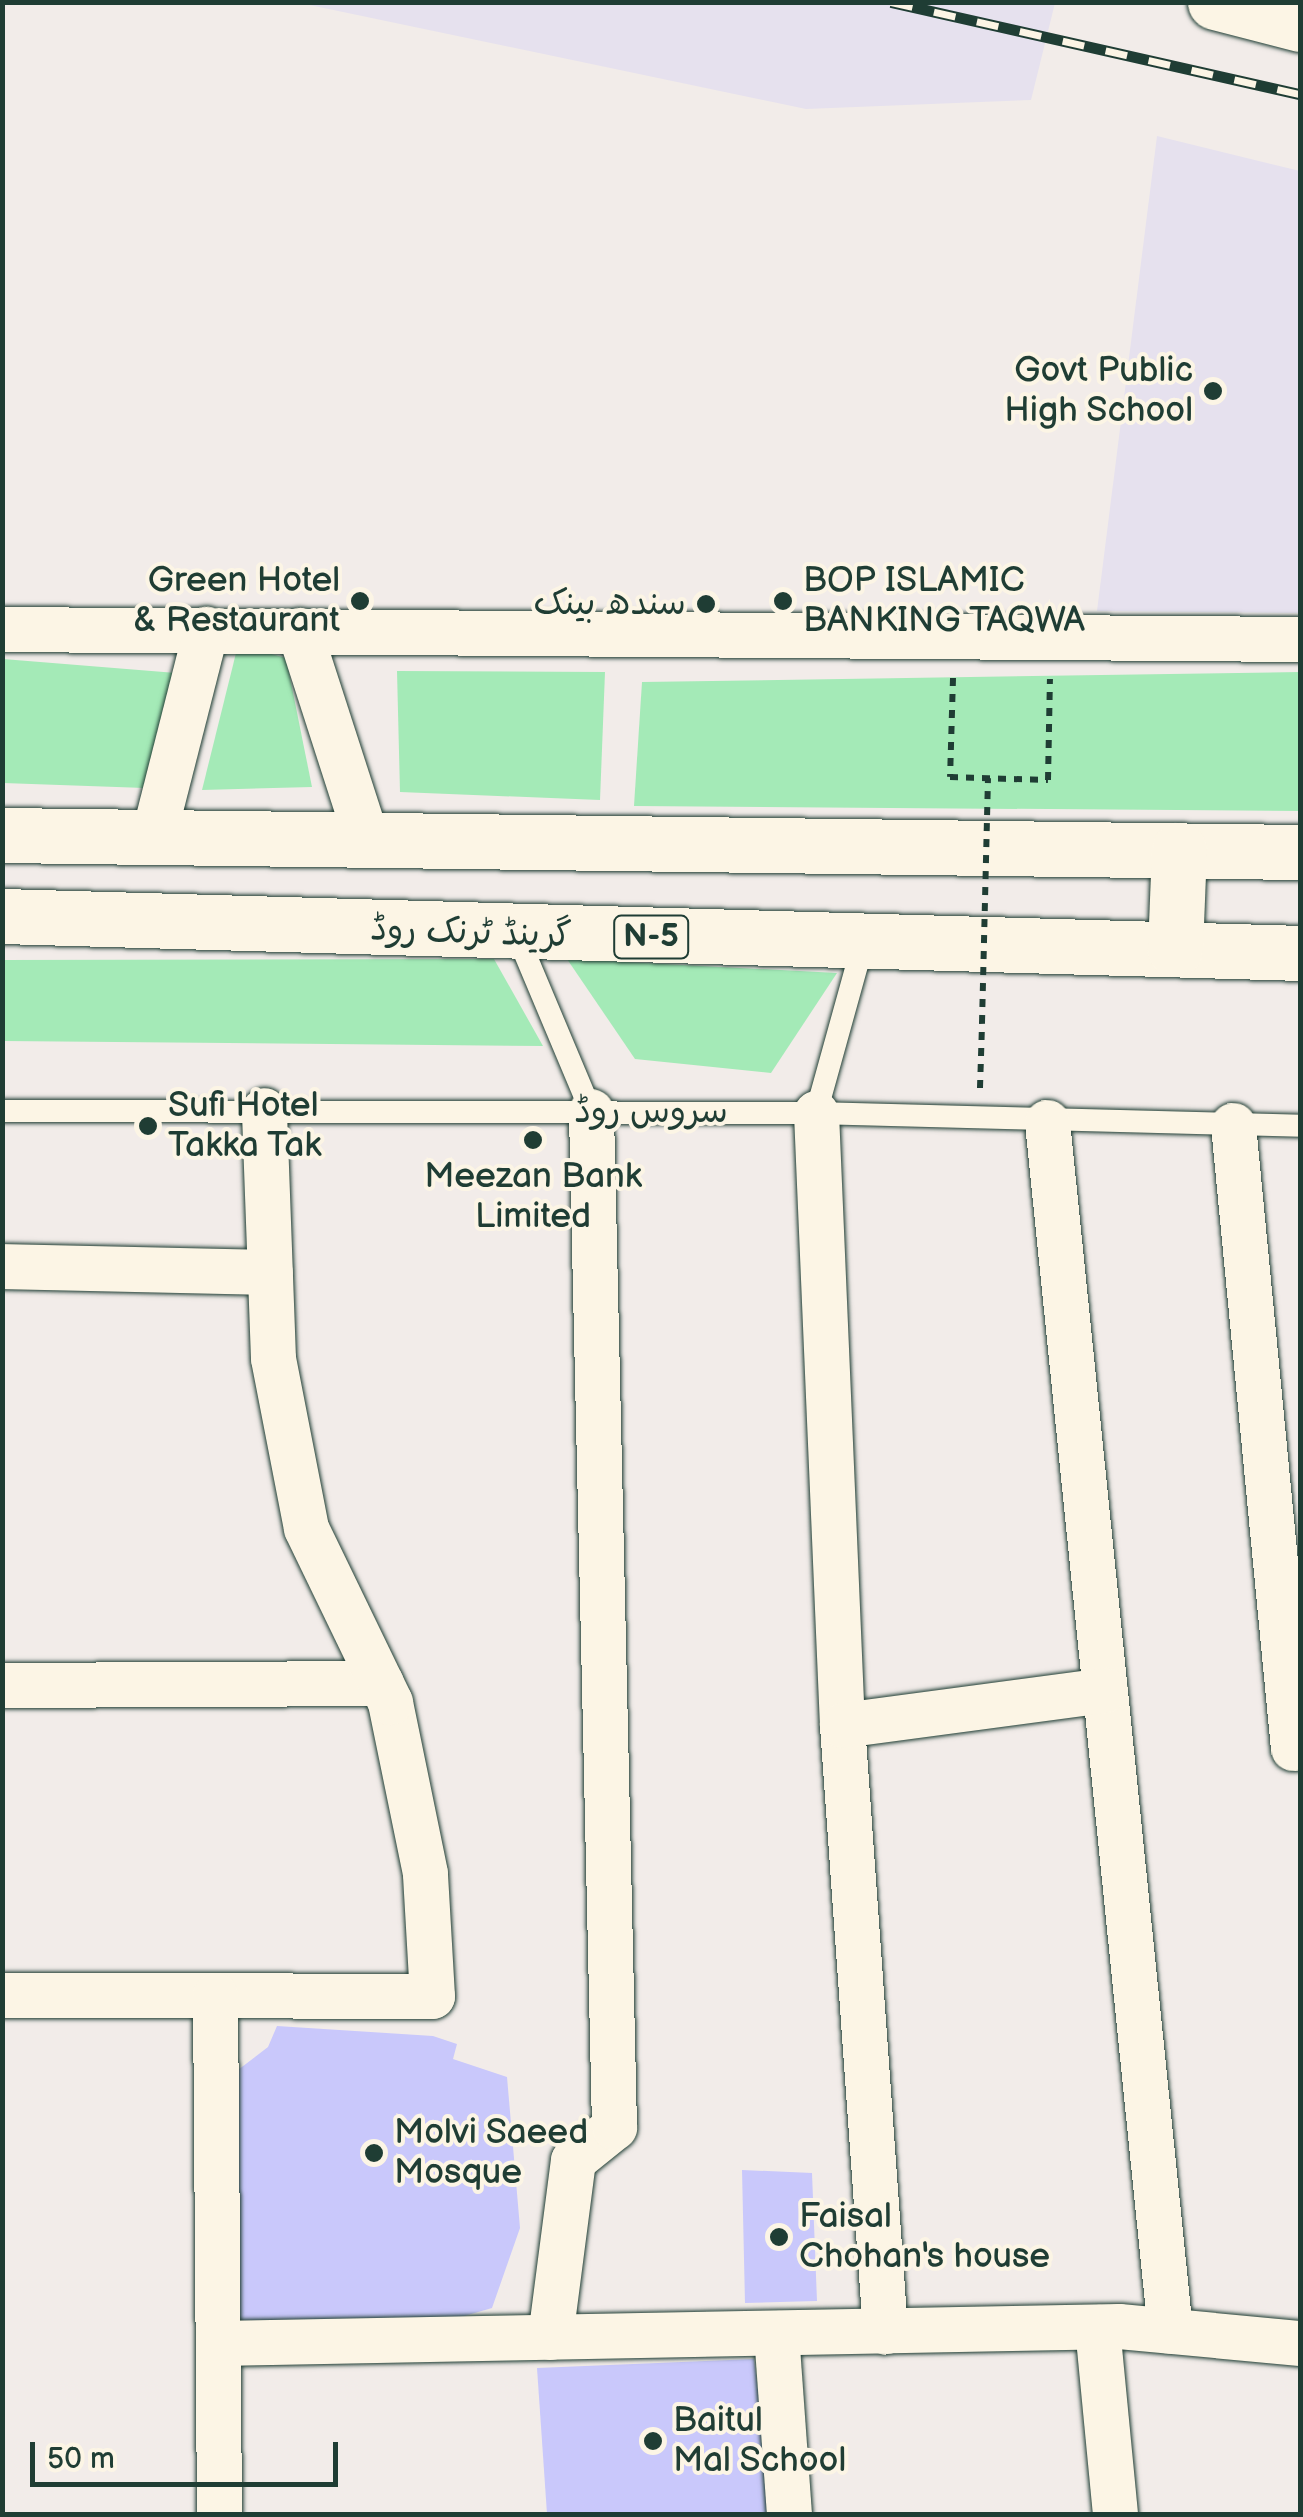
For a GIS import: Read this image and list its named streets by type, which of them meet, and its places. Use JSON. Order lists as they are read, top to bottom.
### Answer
{
  "streets": {
    "main road": ["گرینڈ ٹرنک روڈ", "N-5"],
    "lane": ["سروس روڈ"]
  },
  "places": [
    "Govt Public High School",
    "Green Hotel & Restaurant",
    "BOP ISLAMIC BANKING TAQWA",
    "سندھ بینک",
    "Sufi Hotel Takka Tak",
    "Meezan Bank Limited",
    "Molvi Saeed Mosque",
    "Faisal Chohan's house",
    "Baitul Mal School"
  ],
  "scale_bar": "50 m"
}
